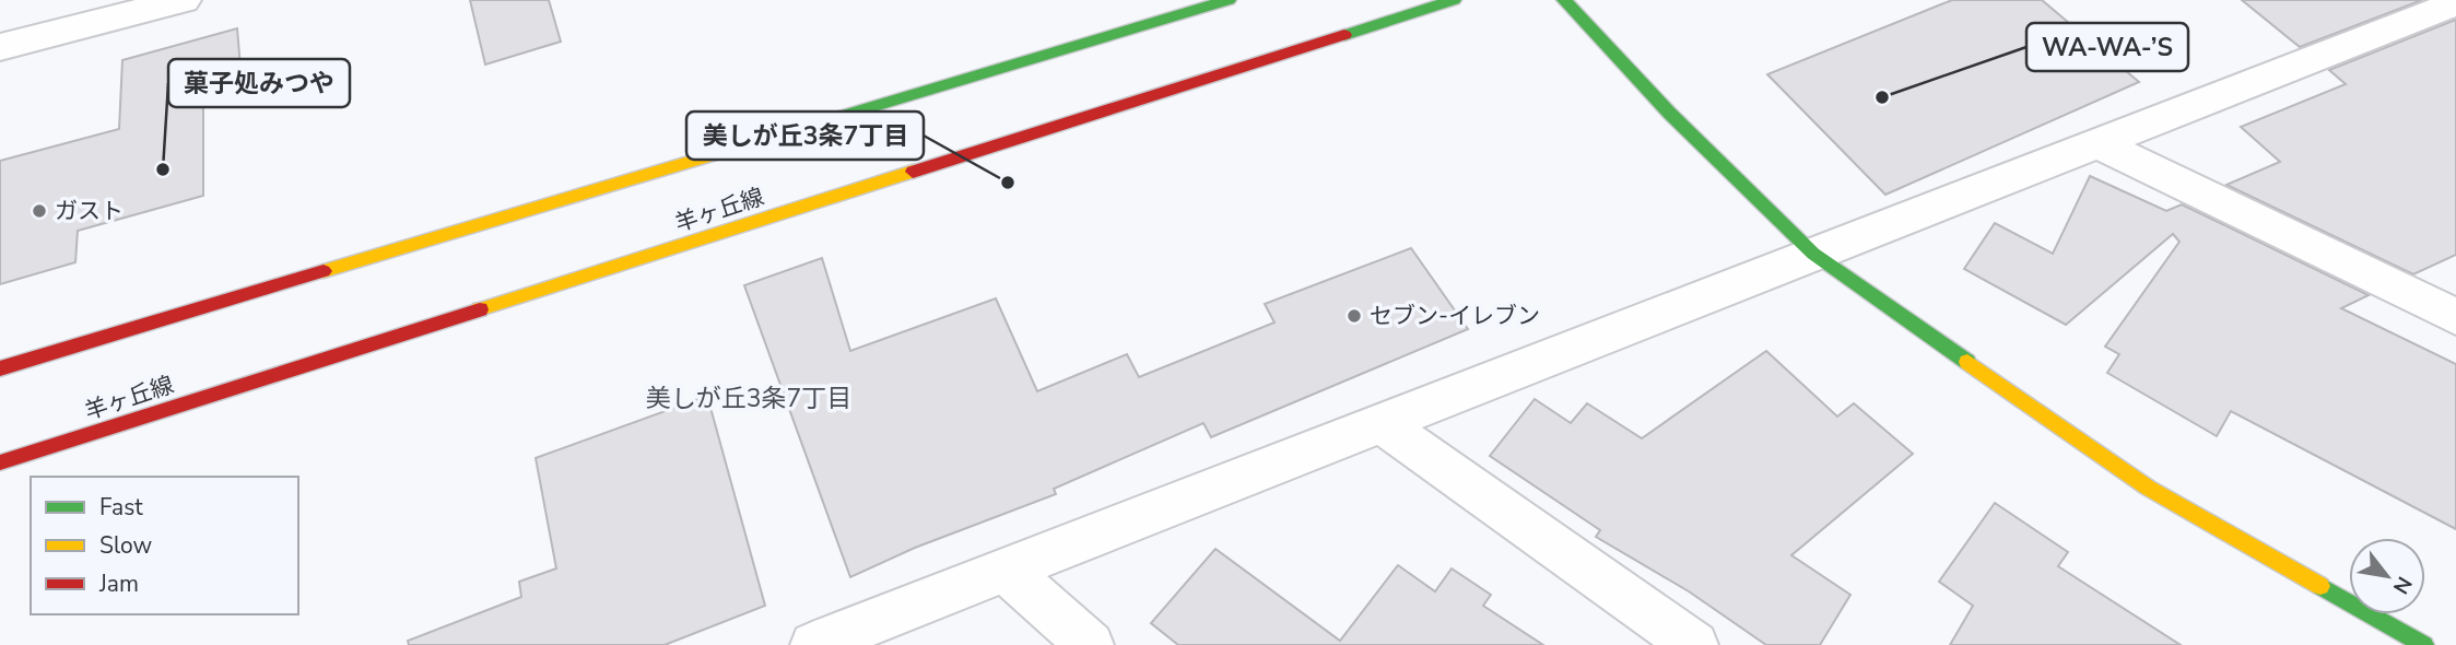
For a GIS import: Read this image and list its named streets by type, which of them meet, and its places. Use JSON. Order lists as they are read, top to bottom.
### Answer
{
  "streets": {
    "main road": ["羊ヶ丘線"]
  },
  "districts": ["美しが丘3条7丁目"],
  "places": [
    "WA-WA-’S",
    "菓子処みつや",
    "美しが丘3条7丁目",
    "ガスト",
    "セブン-イレブン"
  ],
  "legend": ["Fast", "Slow", "Jam"],
  "north": "bottom right"
}
